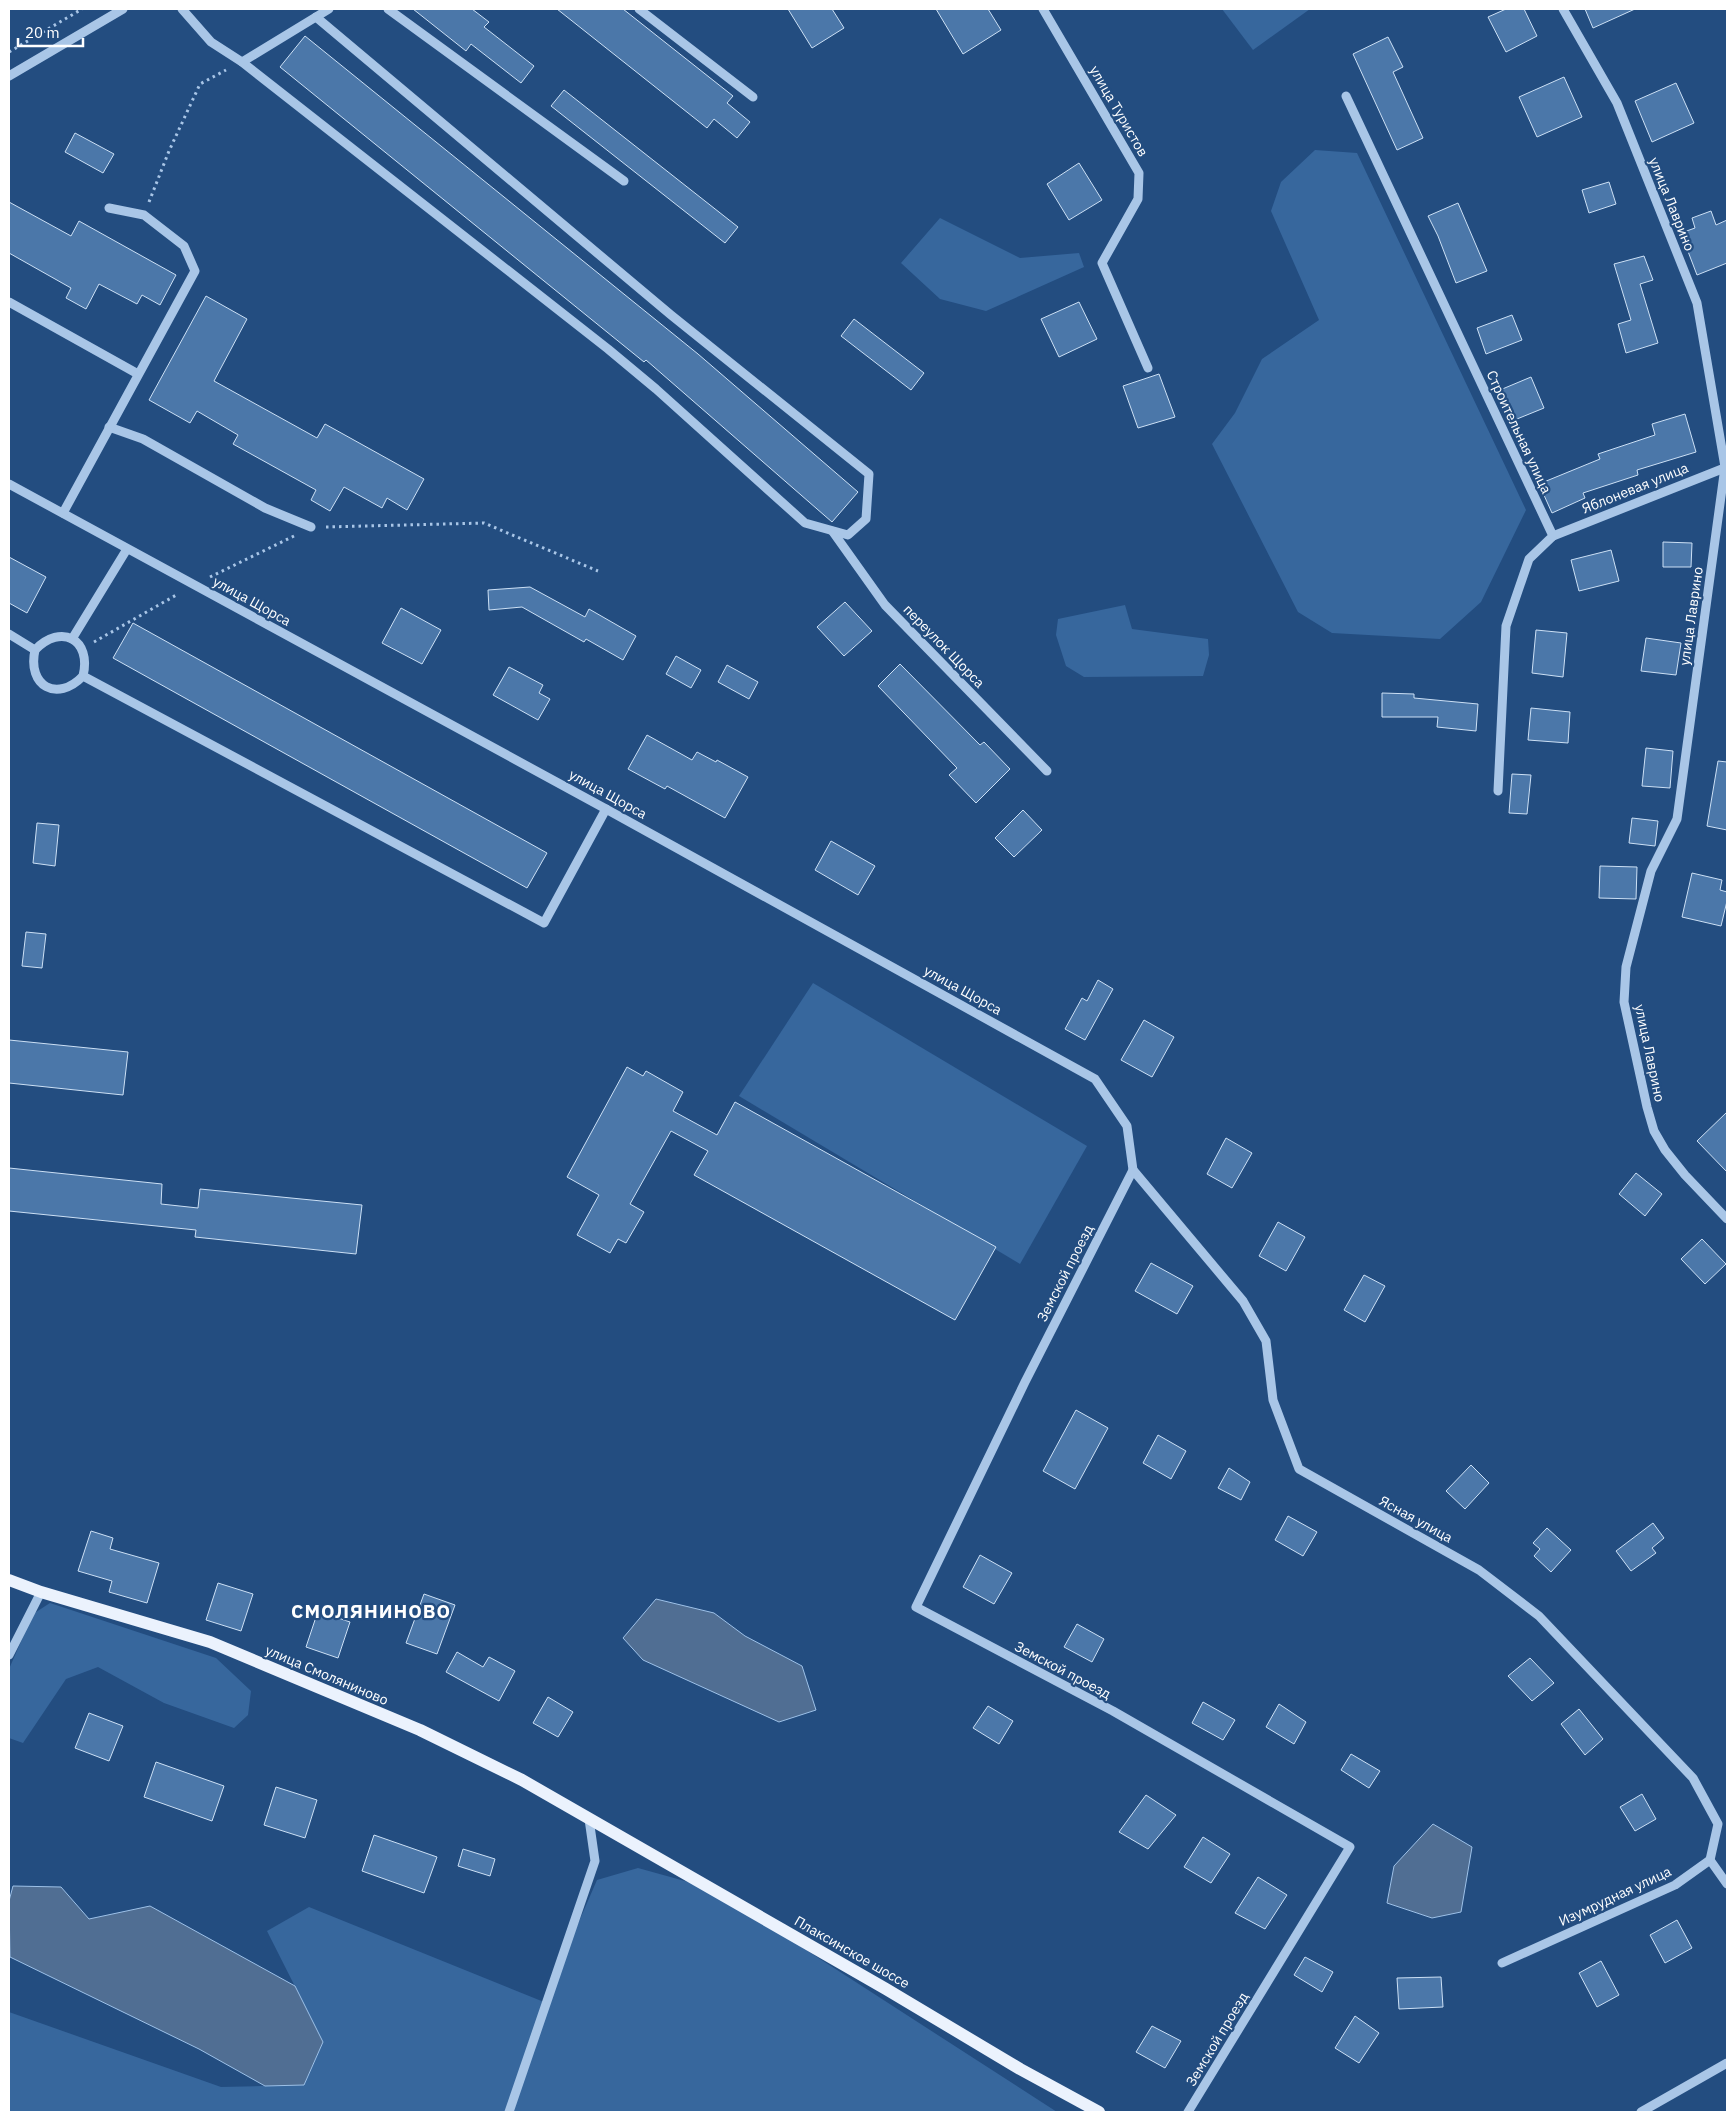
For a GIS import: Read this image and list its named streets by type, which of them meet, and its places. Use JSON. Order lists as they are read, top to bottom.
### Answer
{
  "streets": {
    "main road": ["улица Смоляниново", "Плаксинское шоссе"],
    "street": [
      "улица Туристов",
      "улица Лаврино",
      "Строительная улица",
      "Яблоневая улица",
      "улица Щорса",
      "переулок Щорса",
      "Земской проезд",
      "Ясная улица",
      "Изумрудная улица"
    ]
  },
  "crossings": [
    ["улица Лаврино", "Яблоневая улица"],
    ["Строительная улица", "Яблоневая улица"],
    ["улица Щорса", "Земской проезд"],
    ["улица Щорса", "Ясная улица"],
    ["Земской проезд", "Ясная улица"],
    ["Ясная улица", "Изумрудная улица"],
    ["улица Смоляниново", "Плаксинское шоссе"]
  ],
  "districts": ["СМОЛЯНИНОВО"],
  "scale_bar": "20 m"
}
